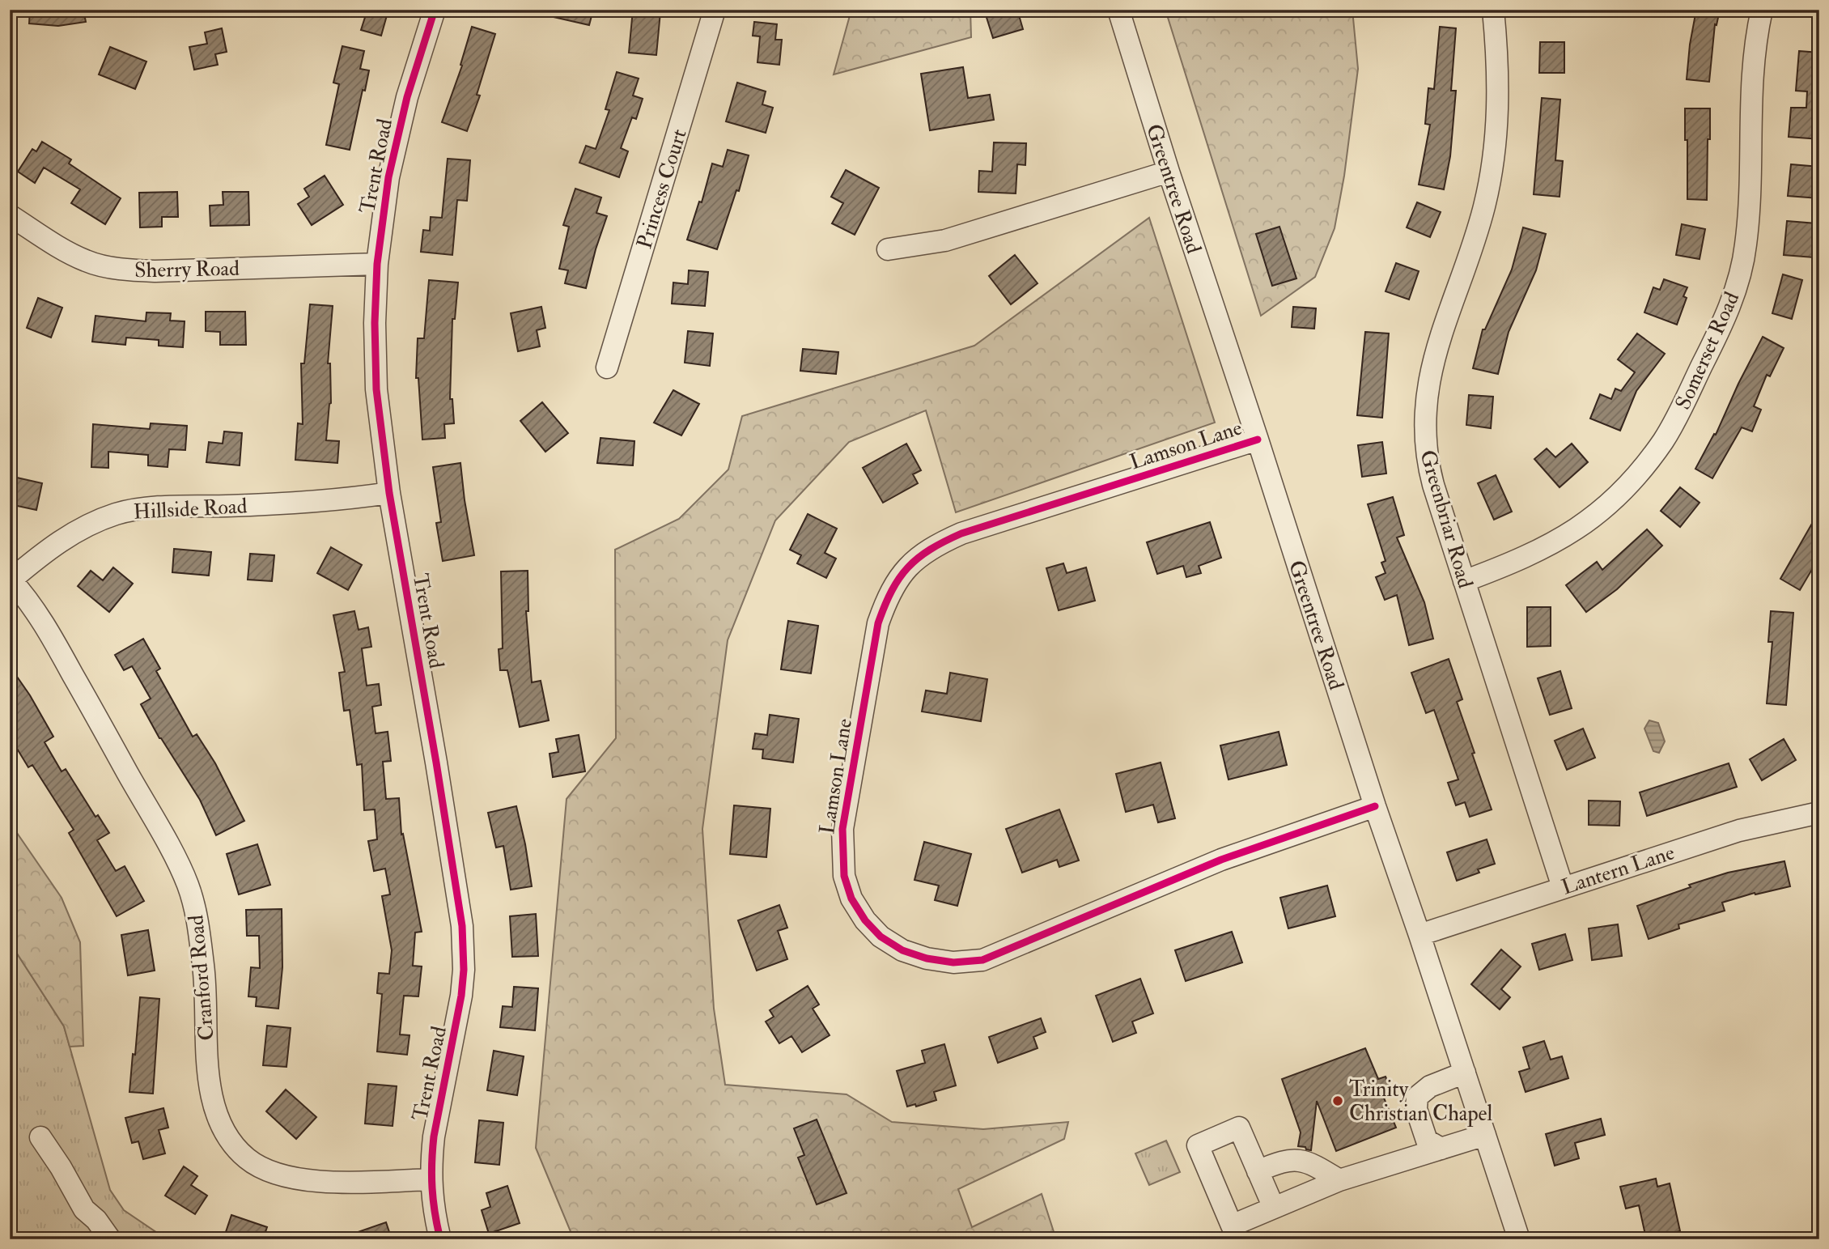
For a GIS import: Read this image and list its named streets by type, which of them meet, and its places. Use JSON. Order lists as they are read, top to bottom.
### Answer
{
  "streets": {
    "street": [
      "Trent Road",
      "Princess Court",
      "Greentree Road",
      "Sherry Road",
      "Somerset Road",
      "Lamson Lane",
      "Hillside Road",
      "Greenbriar Road",
      "Lantern Lane",
      "Cranford Road"
    ]
  },
  "crossings": [
    ["Trent Road", "Sherry Road"],
    ["Trent Road", "Hillside Road"],
    ["Trent Road", "Cranford Road"],
    ["Greentree Road", "Lamson Lane"],
    ["Greentree Road", "Lantern Lane"],
    ["Somerset Road", "Greenbriar Road"],
    ["Hillside Road", "Cranford Road"],
    ["Greenbriar Road", "Lantern Lane"]
  ],
  "places": ["Trinity Christian Chapel"]
}
